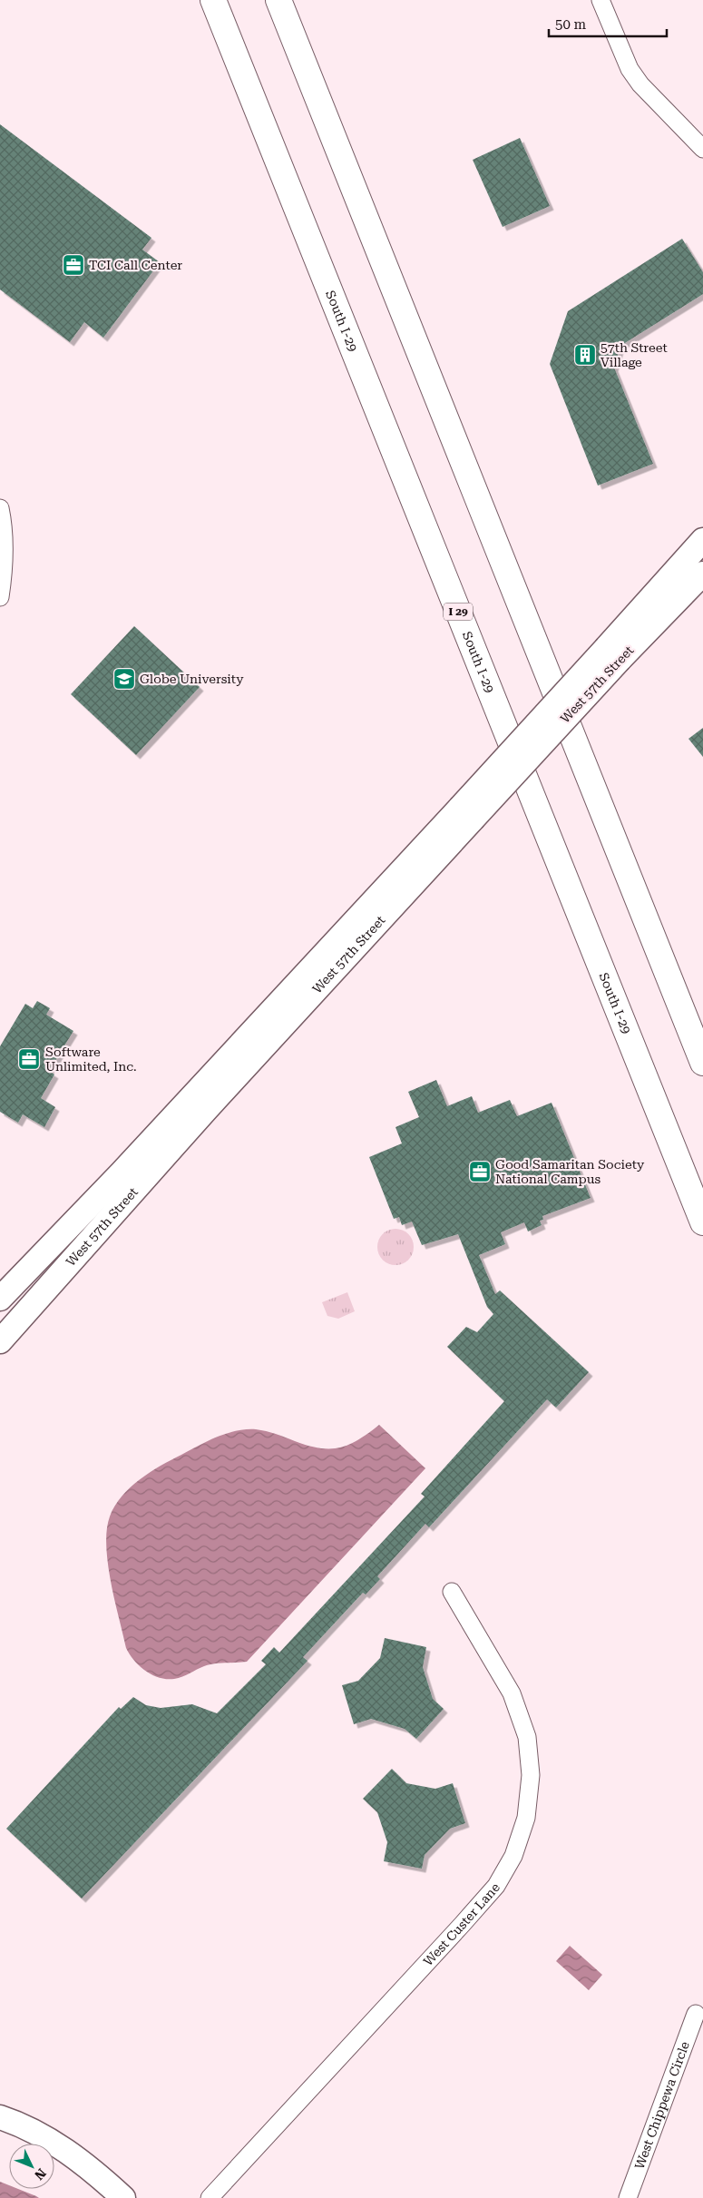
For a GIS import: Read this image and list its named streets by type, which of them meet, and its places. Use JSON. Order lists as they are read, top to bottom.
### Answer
{
  "streets": {
    "highway": ["South I-29", "I 29"],
    "main road": ["West 57th Street"],
    "street": ["West Custer Lane", "West Chippewa Circle"]
  },
  "places": {
    "office": ["TCI Call Center", "Software Unlimited, Inc.", "Good Samaritan Society National Campus"],
    "building": ["57th Street Village"],
    "school or university": ["Globe University"]
  },
  "scale_bar": "50 m",
  "north": "bottom right"
}
